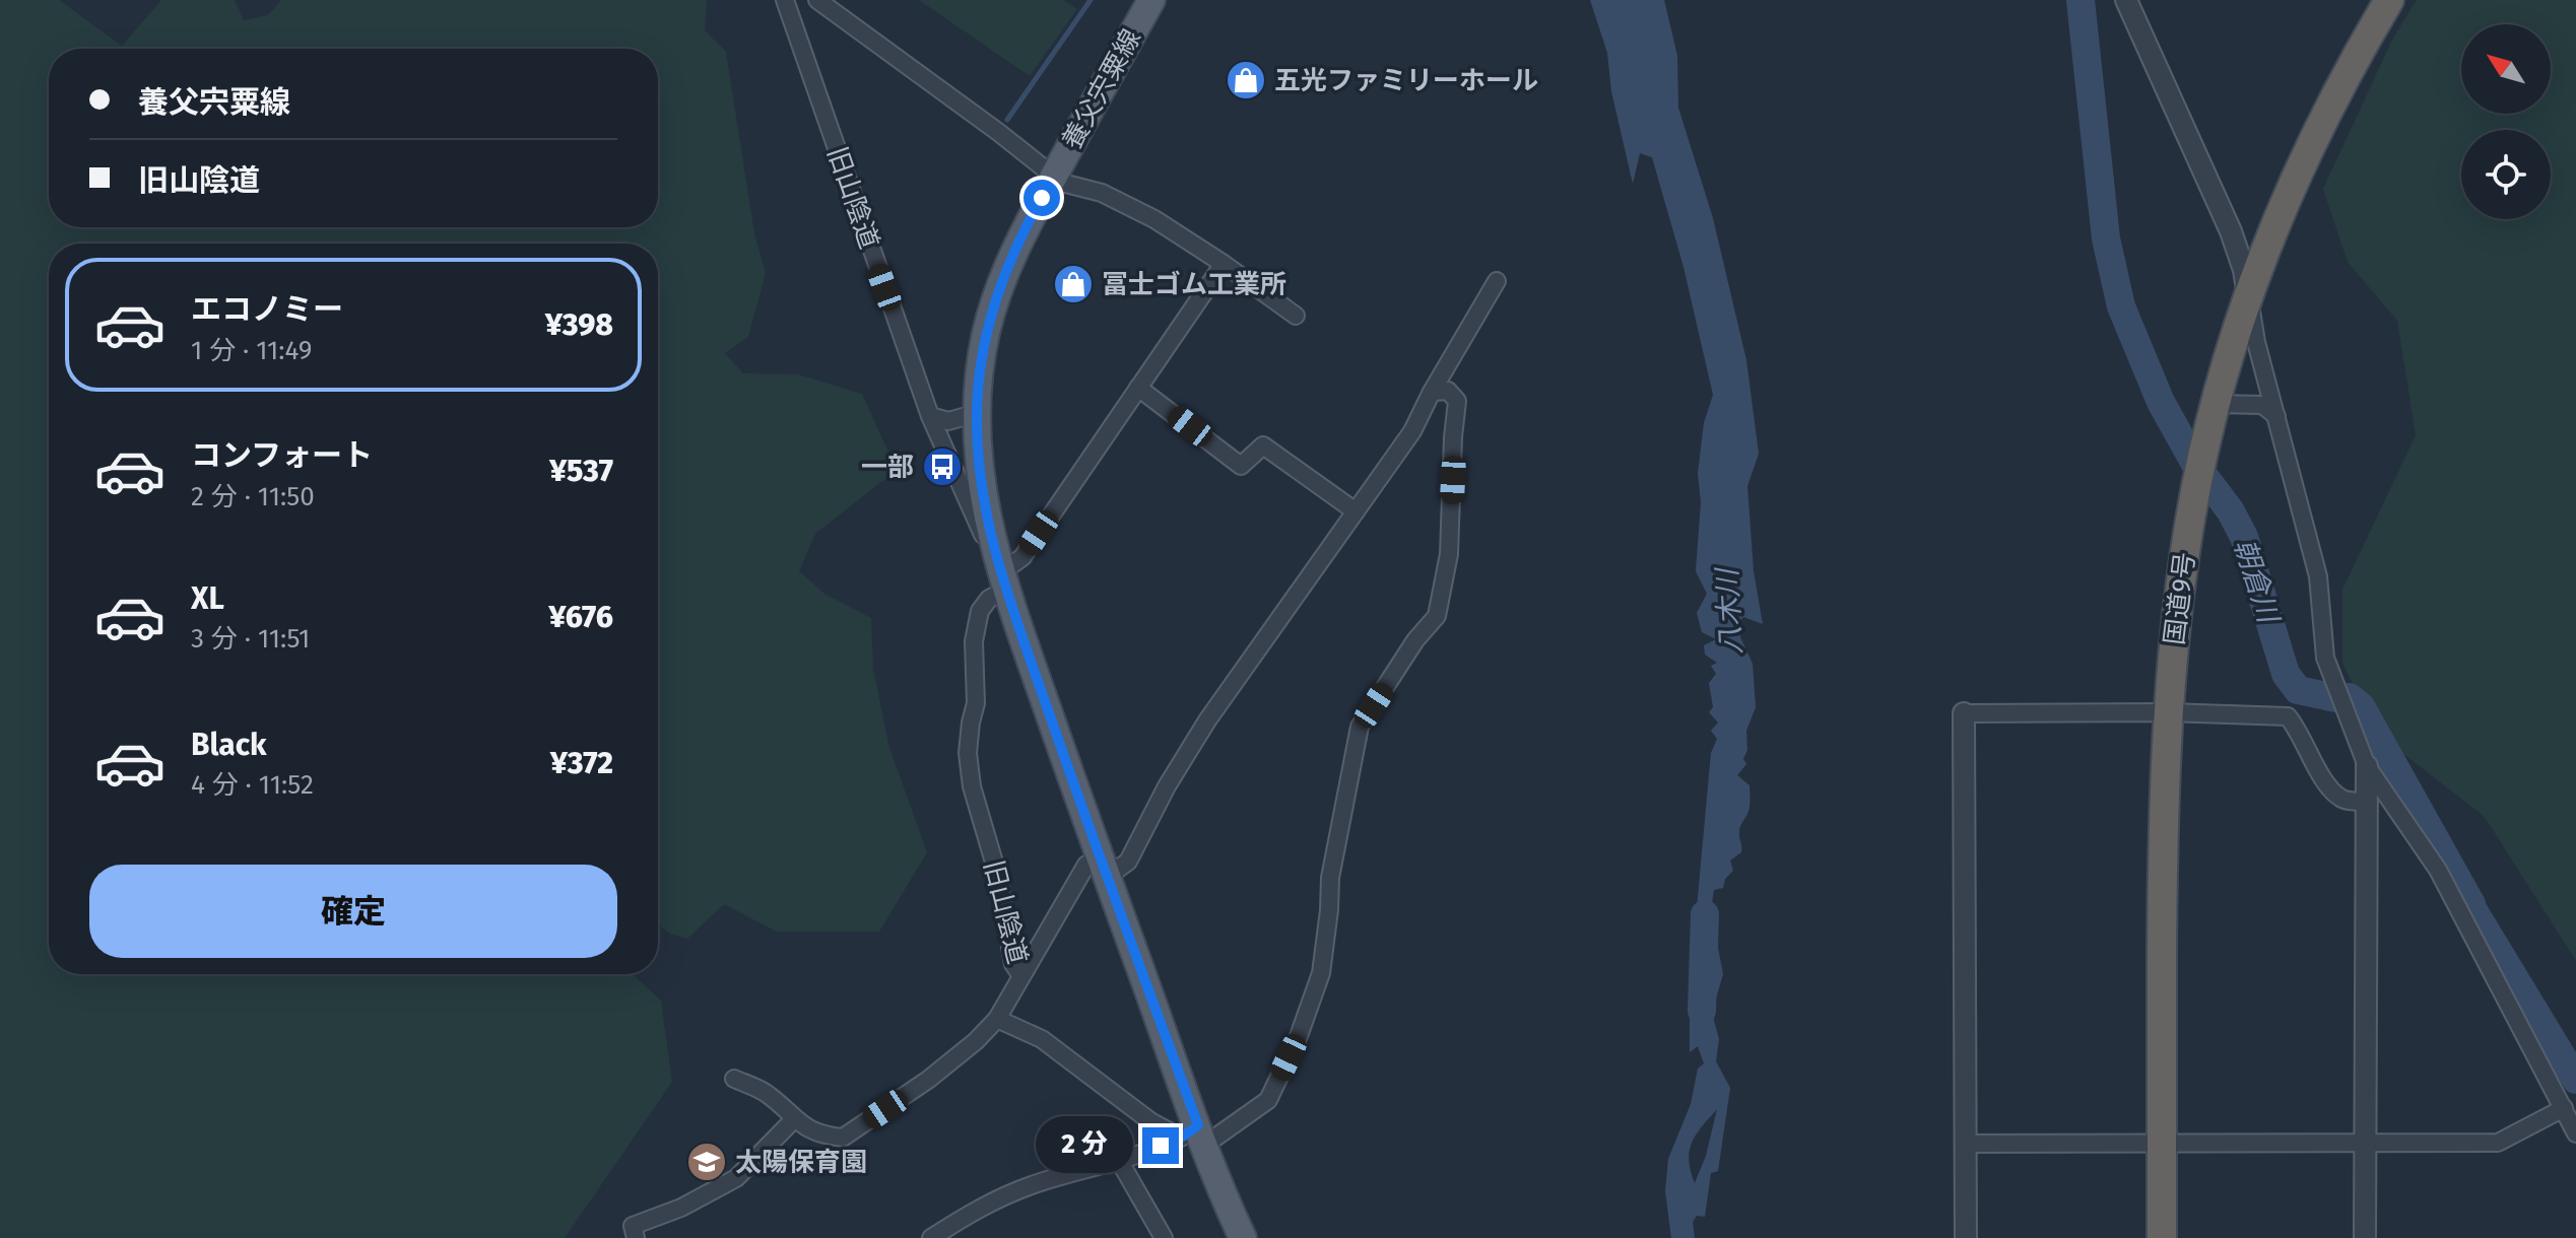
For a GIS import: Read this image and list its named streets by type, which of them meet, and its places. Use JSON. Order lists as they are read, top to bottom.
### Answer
{
  "streets": {
    "highway": ["国道9号"],
    "main road": ["養父宍粟線"],
    "street": ["旧山陰道"]
  },
  "crossings": [
    ["養父宍粟線", "旧山陰道"]
  ],
  "water": ["朝倉川", "八木川"],
  "places": {
    "shop": ["五光ファミリーホール", "冨士ゴム工業所"],
    "bus stop": ["一部"],
    "school or university": ["太陽保育園"]
  },
  "north": "top left",
  "page": {
    "banner": ["養父宍粟線", "旧山陰道"],
    "list": [
      {
        "name": "エコノミー",
        "note": "1 分 · 11:49",
        "value": "¥398"
      },
      {
        "name": "コンフォート",
        "note": "2 分 · 11:50",
        "value": "¥537"
      },
      {
        "name": "XL",
        "note": "3 分 · 11:51",
        "value": "¥676"
      },
      {
        "name": "Black",
        "note": "4 分 · 11:52",
        "value": "¥372"
      }
    ],
    "buttons": "確定",
    "bubble": "2 分"
  }
}
